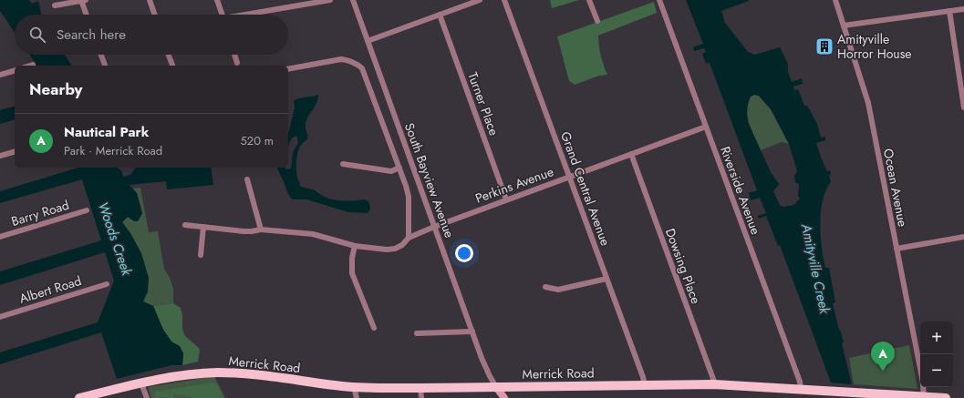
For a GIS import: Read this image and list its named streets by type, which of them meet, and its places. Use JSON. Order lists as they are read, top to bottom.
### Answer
{
  "streets": {
    "main road": ["Merrick Road"],
    "street": [
      "Turner Place",
      "South Bayview Avenue",
      "Perkins Avenue",
      "Ocean Avenue",
      "Grand Central Avenue",
      "Riverside Avenue",
      "Barry Road",
      "Dowsing Place",
      "Albert Road"
    ]
  },
  "crossings": [
    ["Turner Place", "Perkins Avenue"],
    ["South Bayview Avenue", "Perkins Avenue"],
    ["South Bayview Avenue", "Merrick Road"],
    ["Perkins Avenue", "Grand Central Avenue"],
    ["Perkins Avenue", "Riverside Avenue"],
    ["Perkins Avenue", "Dowsing Place"],
    ["Ocean Avenue", "Merrick Road"],
    ["Grand Central Avenue", "Merrick Road"],
    ["Riverside Avenue", "Merrick Road"],
    ["Dowsing Place", "Merrick Road"]
  ],
  "water": ["Woods Creek", "Amityville Creek"],
  "places": {
    "building": ["Amityville Horror House"]
  },
  "page": {
    "search": "Search here",
    "heading": "Nearby",
    "list": [
      {
        "mark": "A",
        "name": "Nautical Park",
        "note": "Park · Merrick Road",
        "value": "520 m"
      }
    ],
    "map_buttons": ["+", "−"],
    "pins": "A"
  }
}
